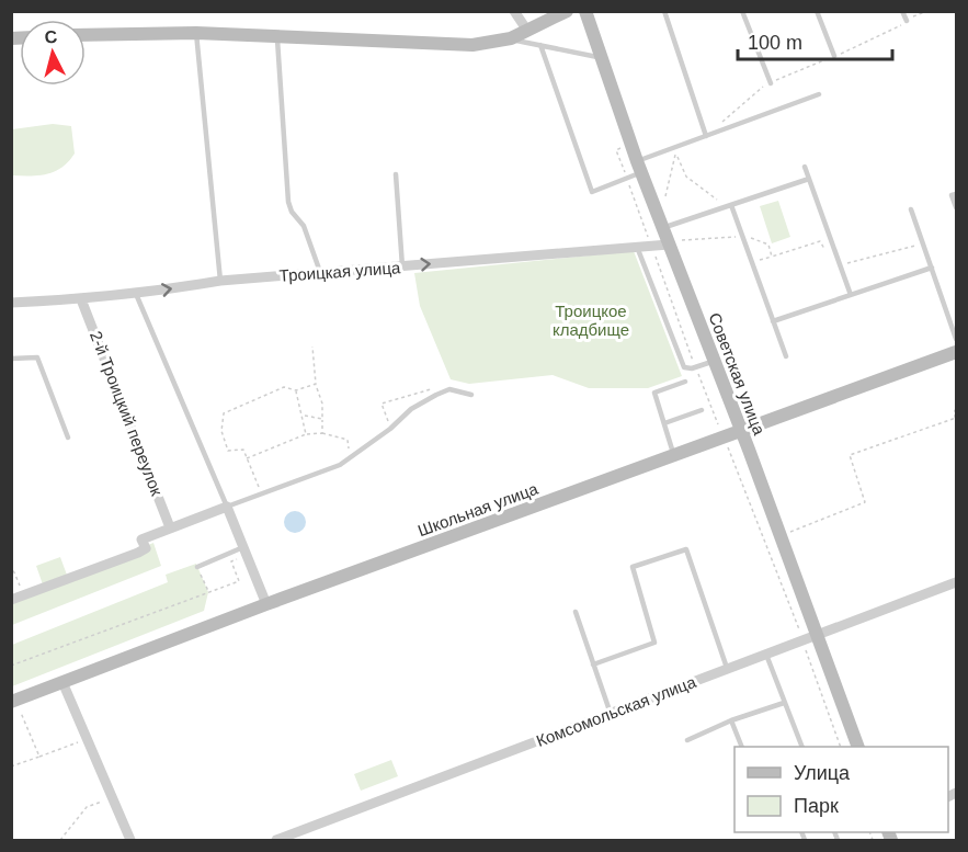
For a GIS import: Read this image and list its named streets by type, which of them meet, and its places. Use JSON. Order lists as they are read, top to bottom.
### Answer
{
  "streets": {
    "street": [
      "Троицкая улица",
      "Советская улица",
      "2-й Троицкий переулок",
      "Школьная улица",
      "Комсомольская улица"
    ]
  },
  "crossings": [
    ["Троицкая улица", "Советская улица"],
    ["Троицкая улица", "2-й Троицкий переулок"],
    ["Советская улица", "Школьная улица"],
    ["Советская улица", "Комсомольская улица"]
  ],
  "one_way": ["Троицкая улица"],
  "parks": ["Троицкое кладбище"],
  "legend": ["Улица", "Парк"],
  "scale_bar": "100 m",
  "north": "top"
}
